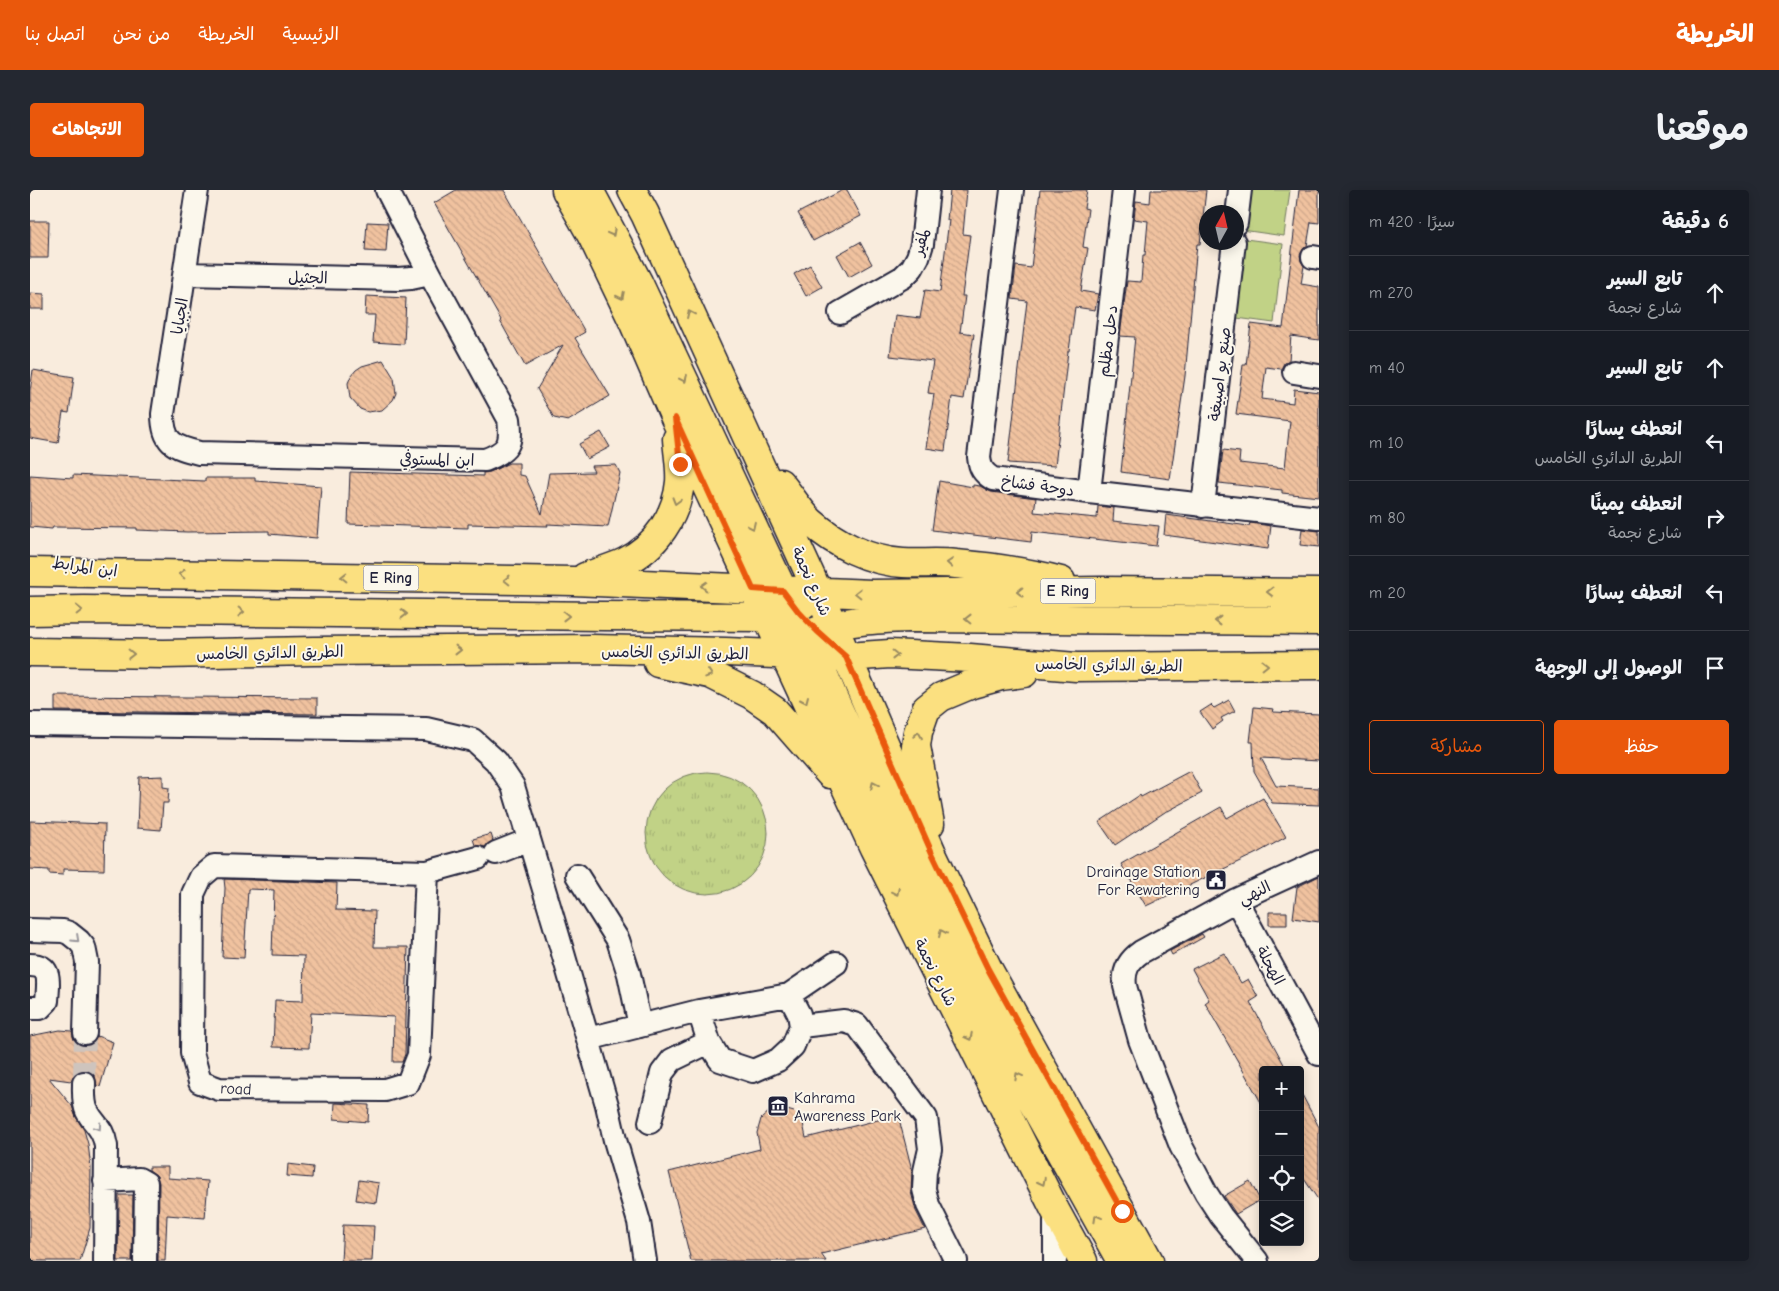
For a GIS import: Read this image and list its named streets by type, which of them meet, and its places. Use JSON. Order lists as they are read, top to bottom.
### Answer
{
  "streets": {
    "main road": ["E Ring", "شارع نجمة", "الطريق الدائري الخامس"],
    "street": [
      "لمفير",
      "الجثيل",
      "الجبايا",
      "دحل مظلم",
      "صنع بو اصبيغة",
      "ابن المستوفي",
      "دوحة فشاخ",
      "ابن المرابط",
      "النهي",
      "الهجلة",
      "road"
    ]
  },
  "crossings": [
    ["الجثيل", "الجبايا"],
    ["الجثيل", "ابن المستوفي"],
    ["الجبايا", "ابن المستوفي"],
    ["دحل مظلم", "دوحة فشاخ"],
    ["صنع بو اصبيغة", "دوحة فشاخ"],
    ["ابن المرابط", "E Ring"],
    ["E Ring", "شارع نجمة"],
    ["شارع نجمة", "الطريق الدائري الخامس"],
    ["النهي", "الهجلة"]
  ],
  "places": {
    "public building": ["Drainage Station For Rewatering"],
    "museum": ["Kahrama Awareness Park"]
  },
  "north": "top",
  "page": {
    "header": "الخريطة",
    "nav": [
      "الرئيسية",
      "الخريطة",
      "من نحن",
      "اتصل بنا"
    ],
    "title": "موقعنا",
    "buttons": [
      "الاتجاهات",
      ["حفظ", "مشاركة"]
    ],
    "heading": ["6 دقيقة", "سيرًا · 420 m"],
    "list": [
      ["تابع السير", "شارع نجمة", "270 m"],
      ["تابع السير", "40 m"],
      ["انعطف يسارًا", "الطريق الدائري الخامس", "10 m"],
      ["انعطف يمينًا", "شارع نجمة", "80 m"],
      ["انعطف يسارًا", "20 m"],
      "الوصول إلى الوجهة"
    ],
    "map_buttons": ["+", "−"]
  }
}
